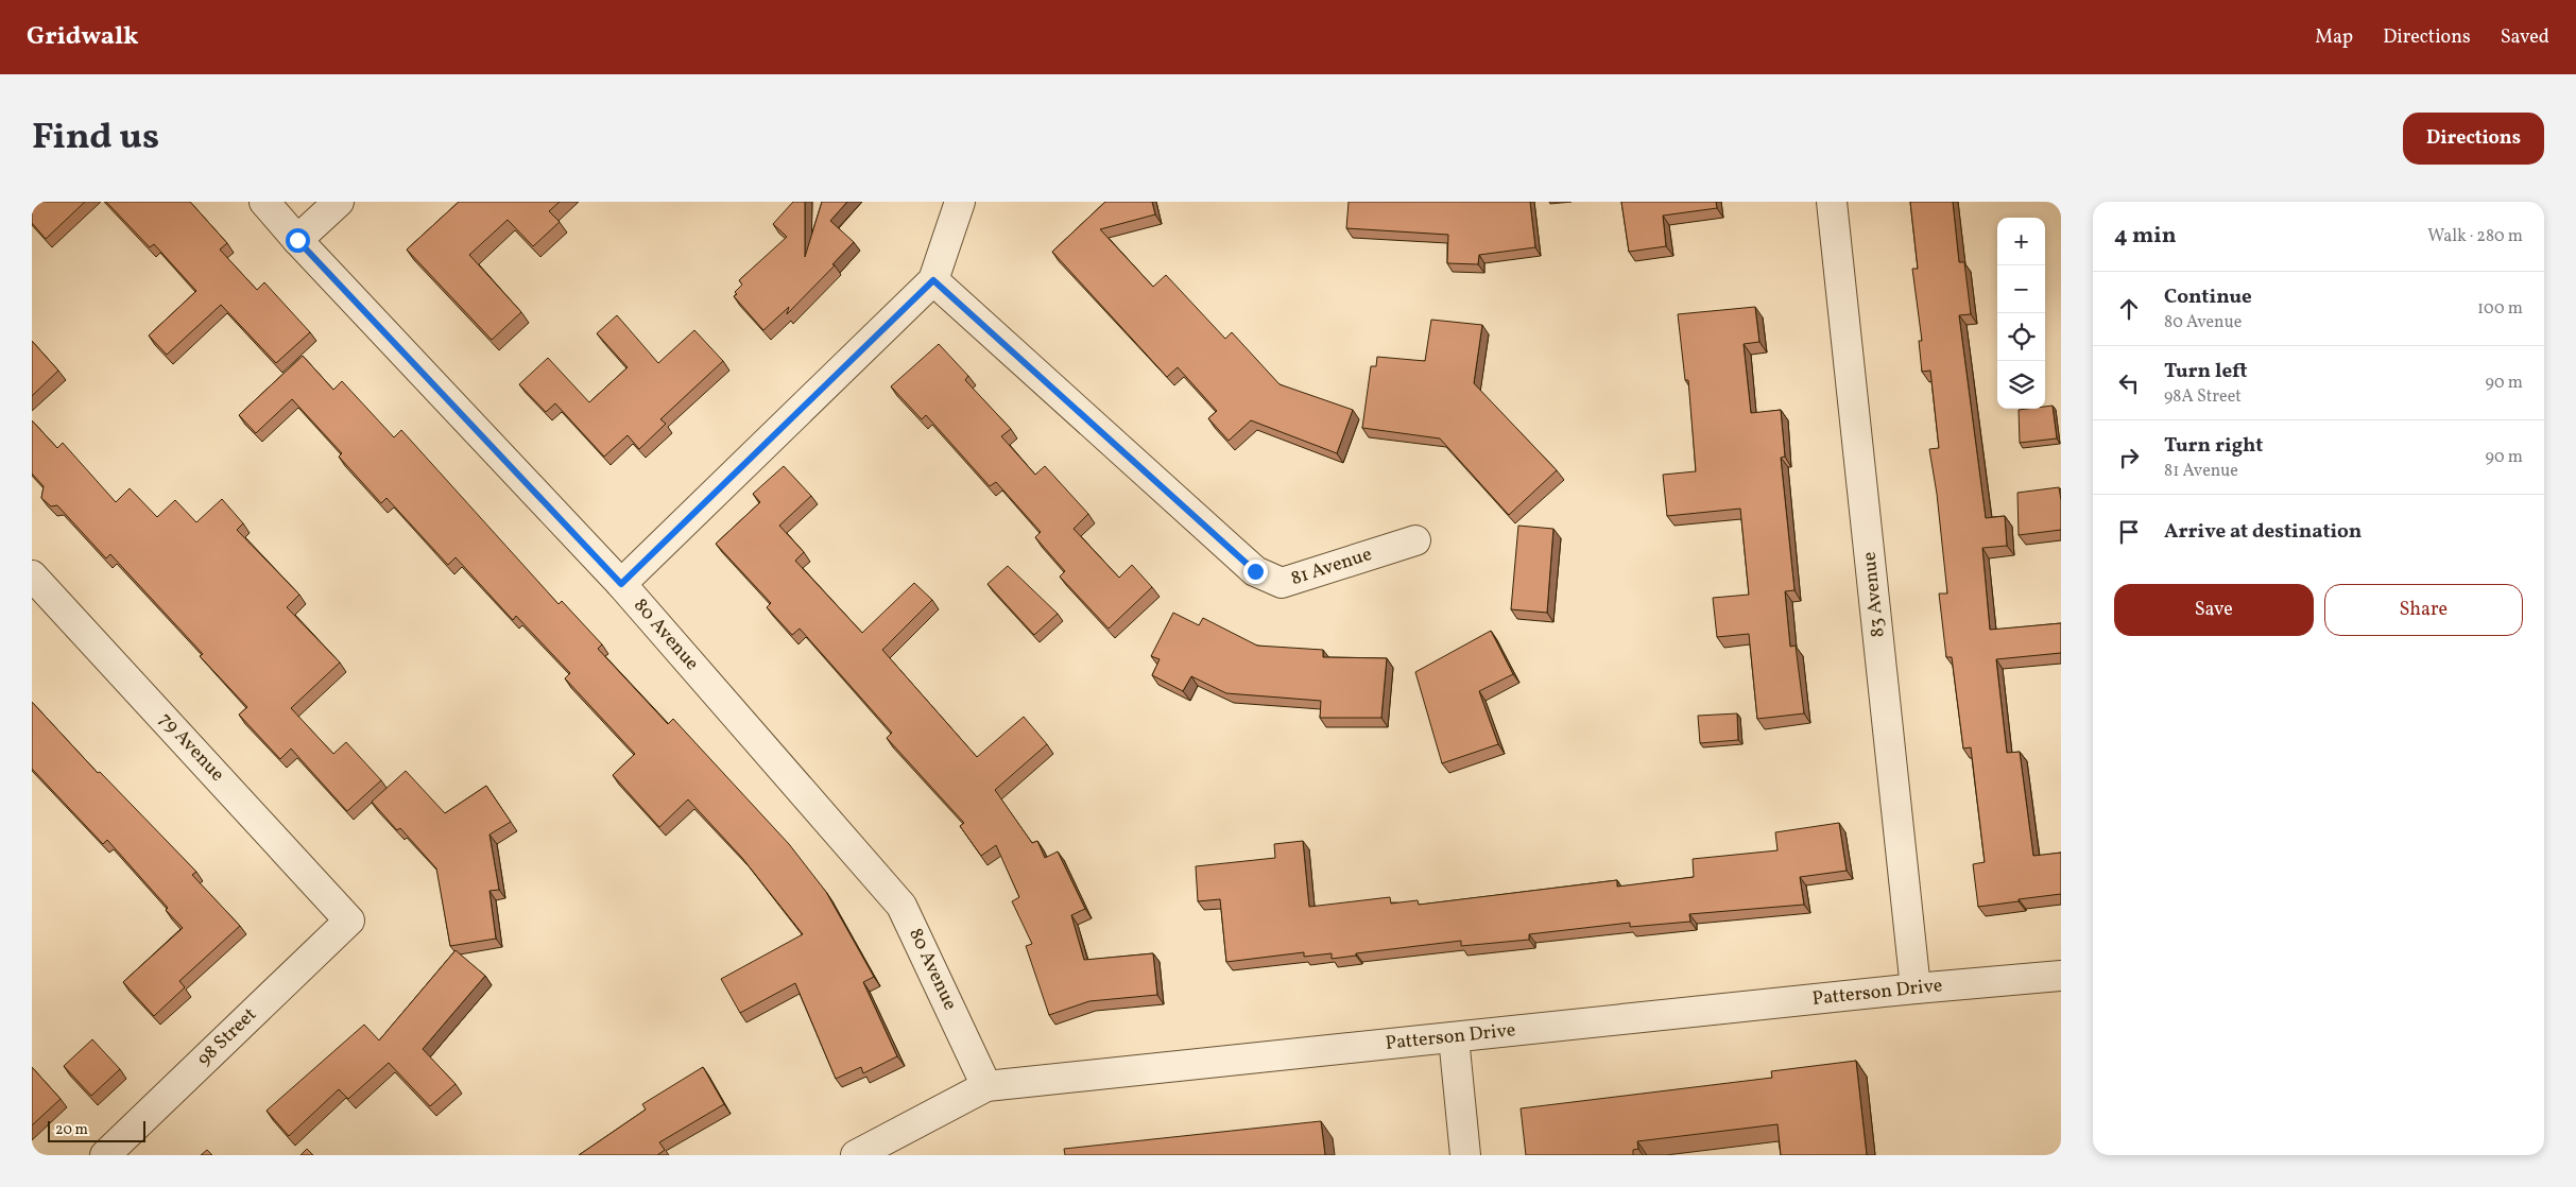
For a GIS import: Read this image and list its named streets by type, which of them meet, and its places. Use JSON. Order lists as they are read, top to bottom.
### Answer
{
  "streets": {
    "street": [
      "81 Avenue",
      "83 Avenue",
      "80 Avenue",
      "79 Avenue",
      "Patterson Drive",
      "98 Street"
    ]
  },
  "crossings": [
    ["83 Avenue", "Patterson Drive"],
    ["80 Avenue", "Patterson Drive"],
    ["79 Avenue", "98 Street"]
  ],
  "scale_bar": "20 m",
  "page": {
    "header": "Gridwalk",
    "nav": ["Map", "Directions", "Saved"],
    "title": "Find us",
    "buttons": [
      "Directions",
      ["Save", "Share"]
    ],
    "heading": ["4 min", "Walk · 280 m"],
    "map_buttons": ["+", "−"],
    "list": [
      ["Continue", "80 Avenue", "100 m"],
      ["Turn left", "98A Street", "90 m"],
      ["Turn right", "81 Avenue", "90 m"],
      "Arrive at destination"
    ],
    "scale": "20 m"
  }
}
